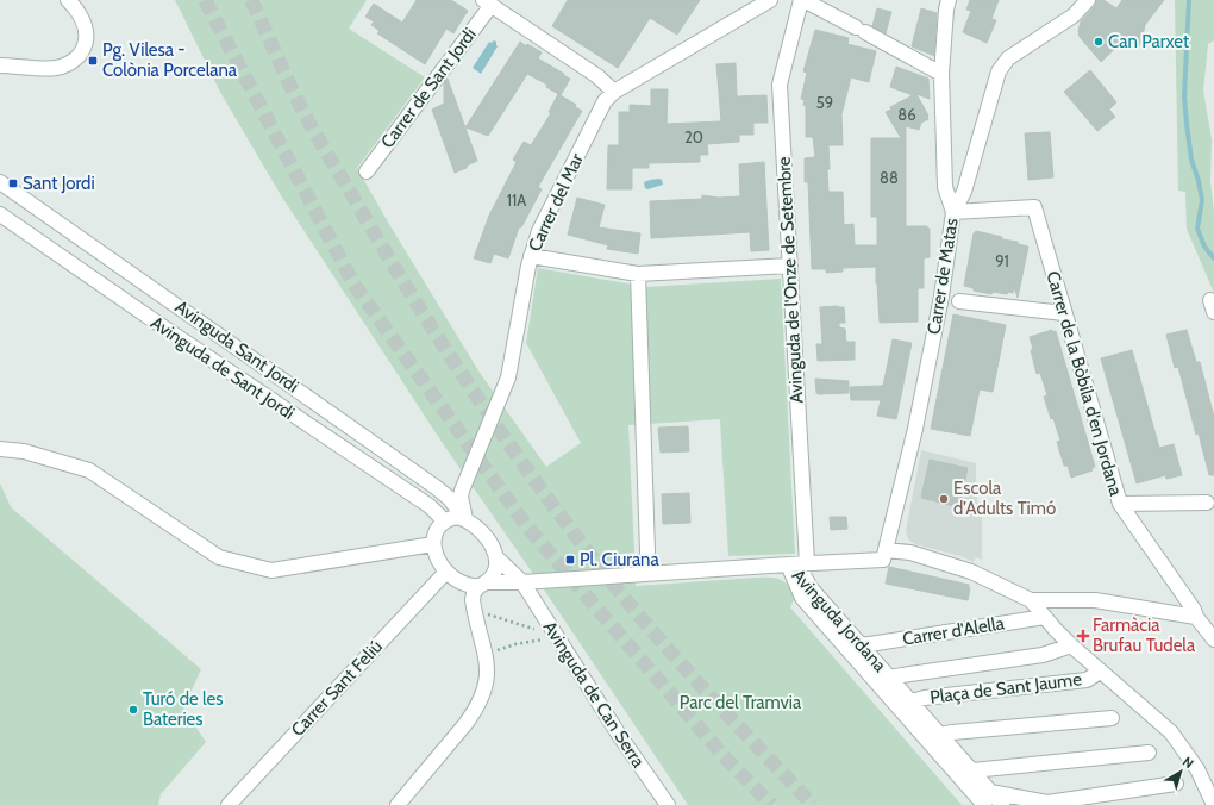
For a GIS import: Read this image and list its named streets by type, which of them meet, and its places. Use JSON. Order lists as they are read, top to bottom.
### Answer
{
  "streets": {
    "street": [
      "Carrer de Sant Jordi",
      "Carrer del Mar",
      "Carrer de Matas",
      "Avinguda de l'Onze de Setembre",
      "Avinguda Sant Jordi",
      "Avinguda de Sant Jordi",
      "Carrer de la Bòbila d'en Jordana",
      "Avinguda Jordana",
      "Carrer d'Alella",
      "Carrer Sant Feliú",
      "Plaça de Sant Jaume",
      "Avinguda de Can Serra"
    ]
  },
  "crossings": [
    ["Carrer del Mar", "Avinguda Sant Jordi"],
    ["Carrer del Mar", "Avinguda de Sant Jordi"],
    ["Carrer del Mar", "Carrer Sant Feliú"],
    ["Carrer del Mar", "Avinguda de Can Serra"],
    ["Carrer de Matas", "Carrer de la Bòbila d'en Jordana"],
    ["Avinguda Sant Jordi", "Avinguda de Sant Jordi"],
    ["Avinguda Sant Jordi", "Carrer Sant Feliú"],
    ["Avinguda Sant Jordi", "Avinguda de Can Serra"],
    ["Avinguda de Sant Jordi", "Carrer Sant Feliú"],
    ["Avinguda de Sant Jordi", "Avinguda de Can Serra"],
    ["Avinguda Jordana", "Carrer d'Alella"],
    ["Avinguda Jordana", "Plaça de Sant Jaume"],
    ["Carrer Sant Feliú", "Avinguda de Can Serra"]
  ],
  "parks": ["Parc del Tramvia"],
  "places": {
    "other": ["Can Parxet", "Escola d’Adults Timó", "Turó de les Bateries"],
    "transit": ["Pg. Vilesa - Colònia Porcelana", "Sant Jordi", "Pl. Ciurana"],
    "health": ["Farmàcia Brufau Tudela"]
  },
  "house_numbers": [
    "59",
    "86",
    "20",
    "88",
    "11A",
    "91"
  ],
  "north": "top right"
}
